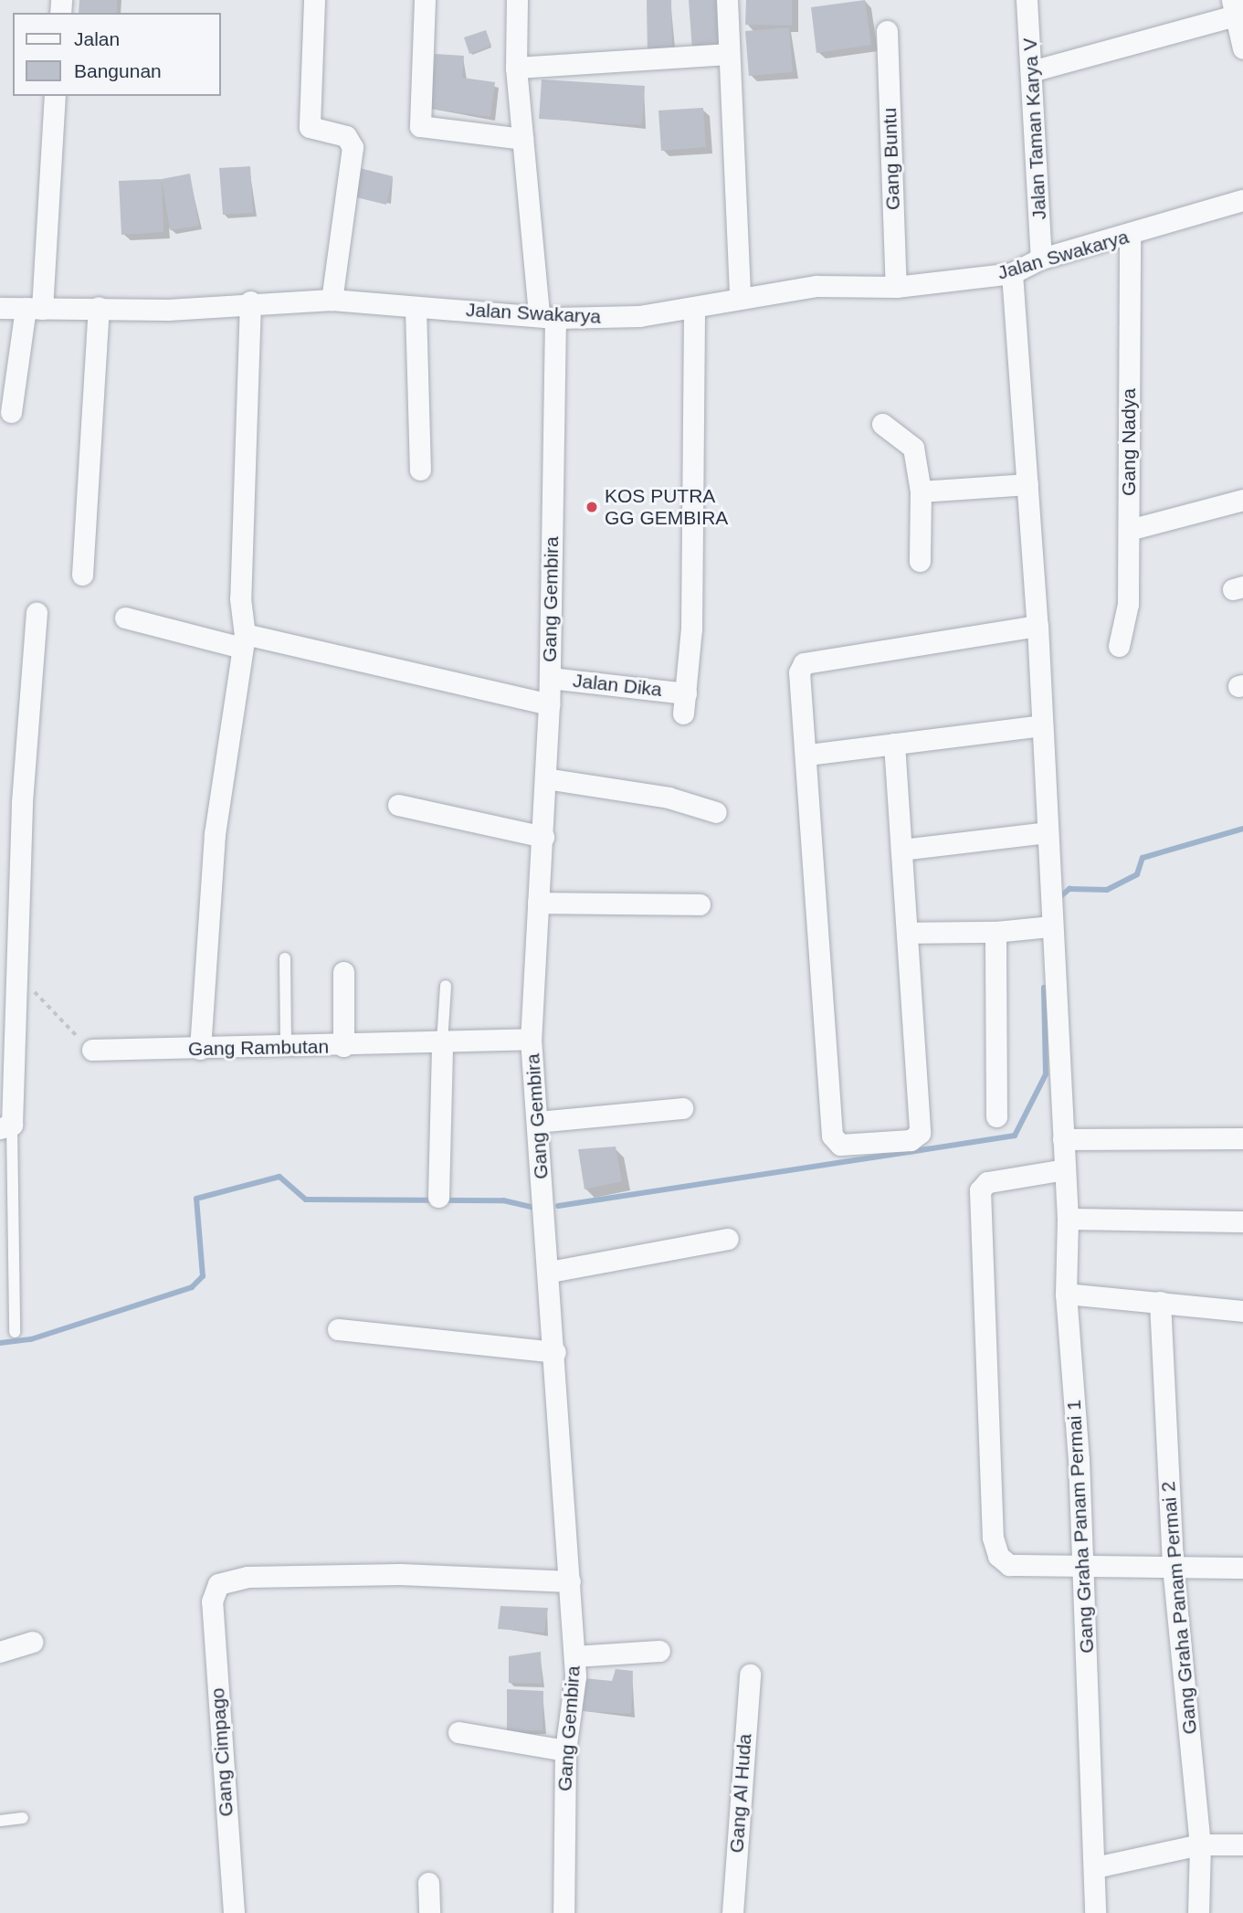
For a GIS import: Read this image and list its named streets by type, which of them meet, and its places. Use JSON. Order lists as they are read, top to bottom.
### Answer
{
  "streets": {
    "street": [
      "Jalan Taman Karya V",
      "Gang Buntu",
      "Jalan Swakarya",
      "Gang Nadya",
      "Gang Gembira",
      "Jalan Dika",
      "Gang Rambutan",
      "Gang Graha Panam Permai 1",
      "Gang Graha Panam Permai 2",
      "Gang Cimpago",
      "Gang Al Huda"
    ]
  },
  "crossings": [
    ["Jalan Taman Karya V", "Jalan Swakarya"],
    ["Gang Buntu", "Jalan Swakarya"],
    ["Jalan Swakarya", "Gang Nadya"],
    ["Jalan Swakarya", "Gang Gembira"],
    ["Jalan Swakarya", "Jalan Dika"],
    ["Jalan Swakarya", "Gang Graha Panam Permai 1"],
    ["Gang Gembira", "Jalan Dika"],
    ["Gang Gembira", "Gang Rambutan"],
    ["Gang Gembira", "Gang Cimpago"]
  ],
  "places": ["KOS PUTRA GG GEMBIRA"],
  "legend": ["Jalan", "Bangunan"]
}
